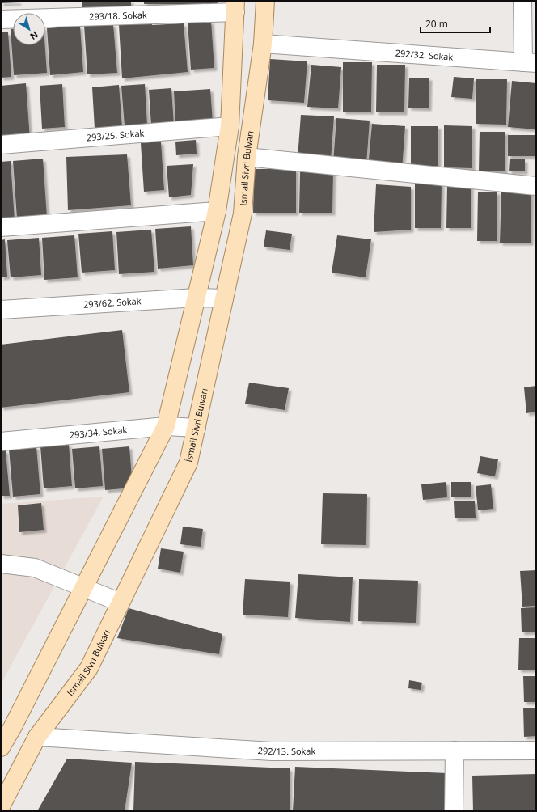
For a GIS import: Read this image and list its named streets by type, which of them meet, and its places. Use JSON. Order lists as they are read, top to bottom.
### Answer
{
  "streets": {
    "main road": ["İsmail Sivri Bulvarı"],
    "street": [
      "293/18. Sokak",
      "292/32. Sokak",
      "293/25. Sokak",
      "293/62. Sokak",
      "293/34. Sokak",
      "292/13. Sokak"
    ]
  },
  "crossings": [
    ["292/32. Sokak", "İsmail Sivri Bulvarı"],
    ["İsmail Sivri Bulvarı", "293/62. Sokak"],
    ["İsmail Sivri Bulvarı", "293/34. Sokak"],
    ["İsmail Sivri Bulvarı", "292/13. Sokak"]
  ],
  "scale_bar": "20 m",
  "north": "bottom right"
}
